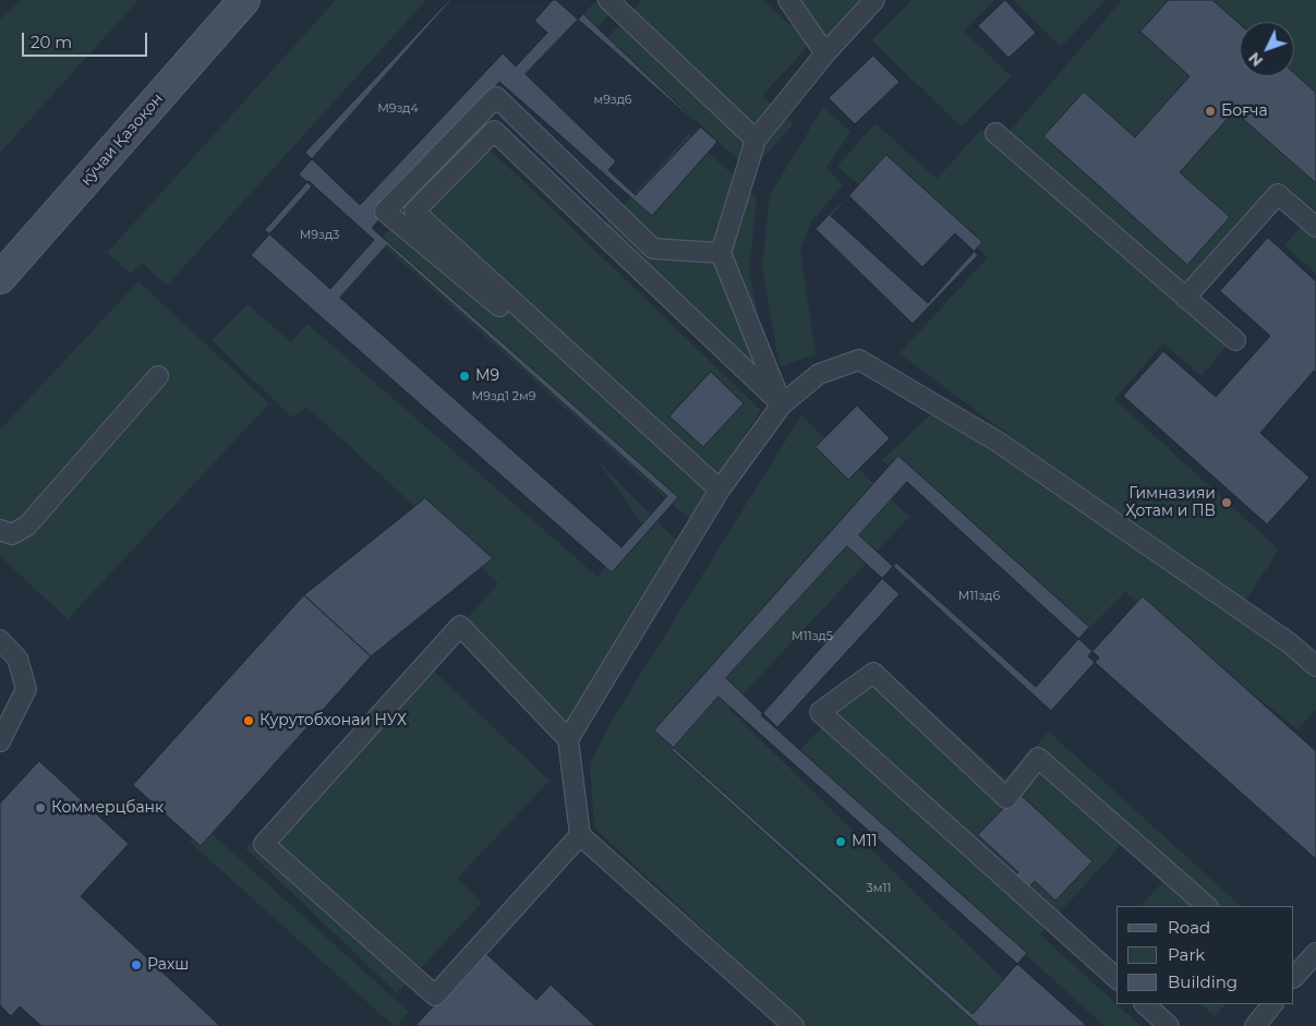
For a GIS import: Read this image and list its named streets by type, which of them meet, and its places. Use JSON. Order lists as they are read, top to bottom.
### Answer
{
  "streets": {
    "street": ["кӯчаи Қазоқон"]
  },
  "places": [
    "Боғча",
    "М9",
    "Гимназияи Ҳотам и ПВ",
    "Курутобхонаи НУХ",
    "Коммерцбанк",
    "М11",
    "Рахш"
  ],
  "house_numbers": [
    "м9зд6",
    "М9зд4",
    "М9зд3",
    "М9зд1 2м9",
    "М11зд6",
    "М11зд5",
    "3м11"
  ],
  "legend": ["Road", "Park", "Building"],
  "scale_bar": "20 m",
  "north": "bottom left"
}
